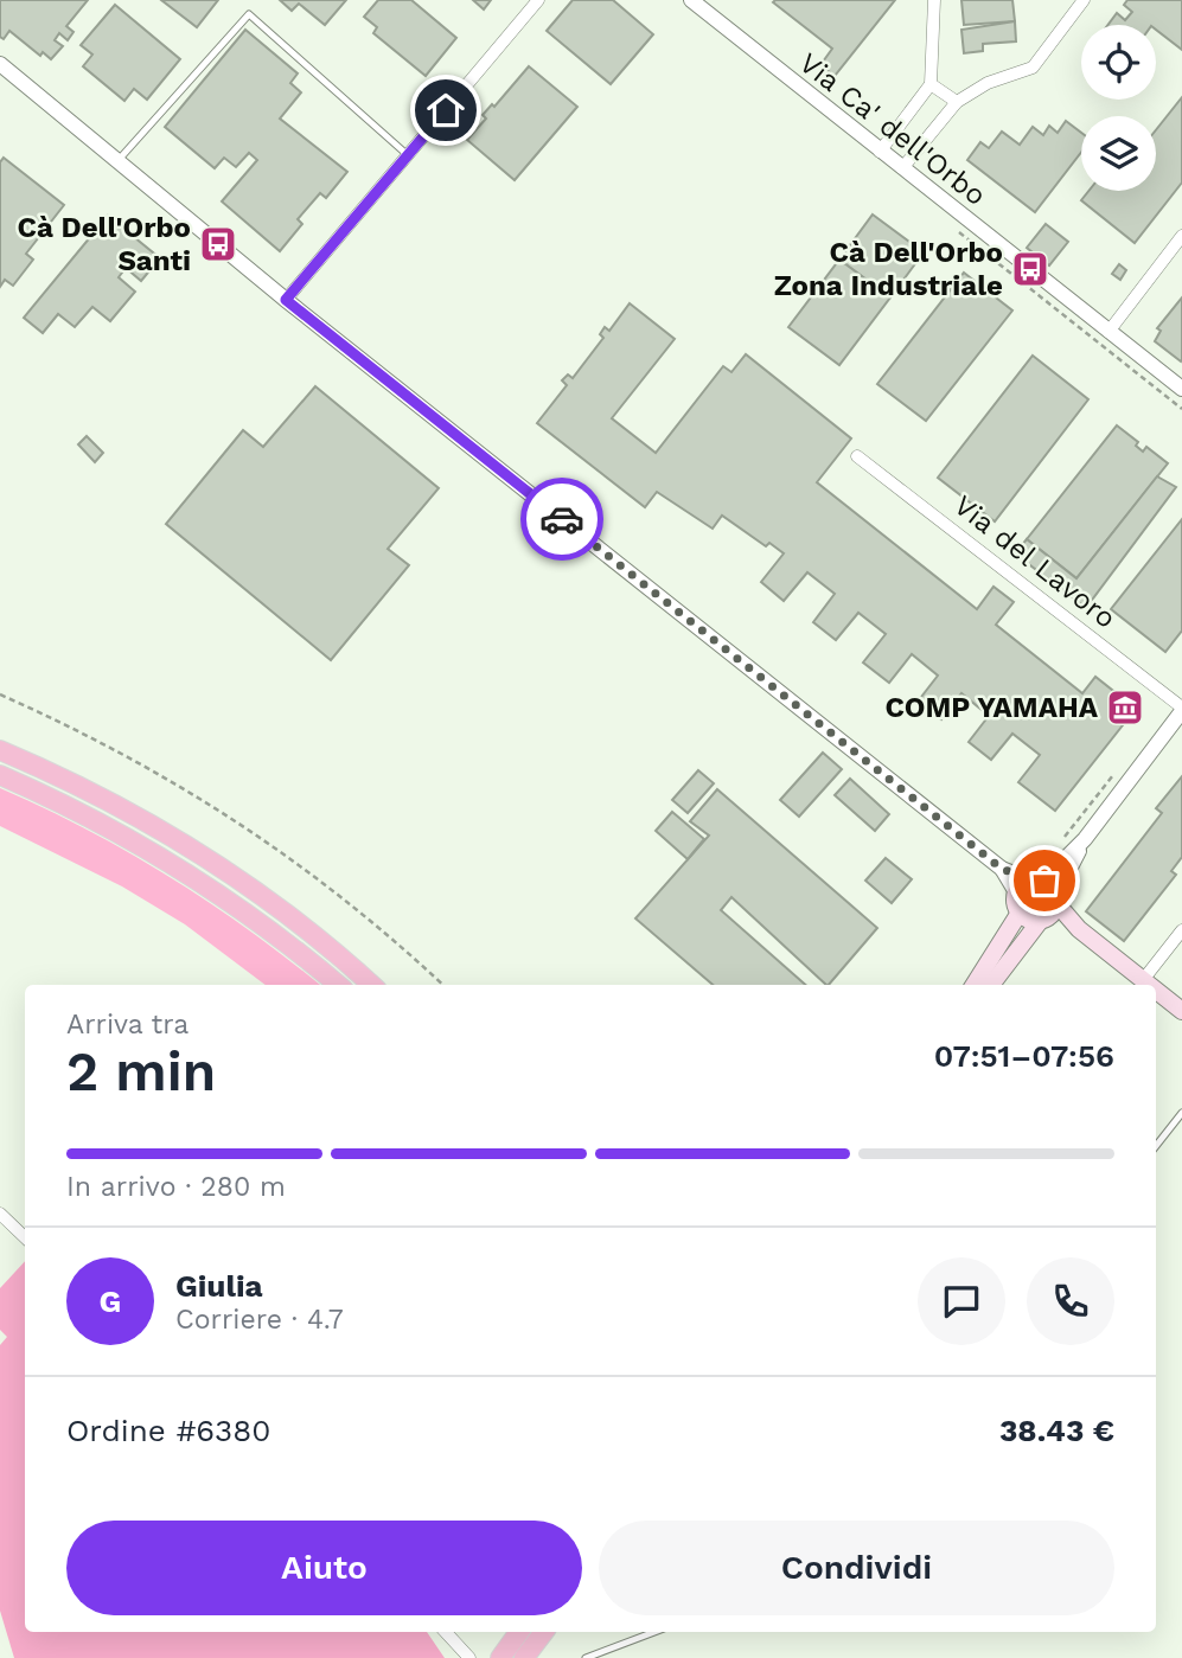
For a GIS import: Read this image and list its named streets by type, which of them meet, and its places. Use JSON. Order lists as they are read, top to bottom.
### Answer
{
  "streets": {
    "street": ["Via Ca' dell'Orbo", "Via del Lavoro"]
  },
  "places": {
    "bus stop": ["Cà Dell'Orbo Santi", "Cà Dell'Orbo Zona Industriale"],
    "museum": ["COMP YAMAHA"]
  },
  "page": {
    "heading": ["2 min", "Arriva tra", "07:51–07:56"],
    "panel": [
      "Giulia",
      "Corriere · 4.7",
      "Ordine #6380",
      "38.43 €"
    ],
    "bar": "In arrivo · 280 m",
    "round": "G",
    "buttons": ["Aiuto", "Condividi"]
  }
}
